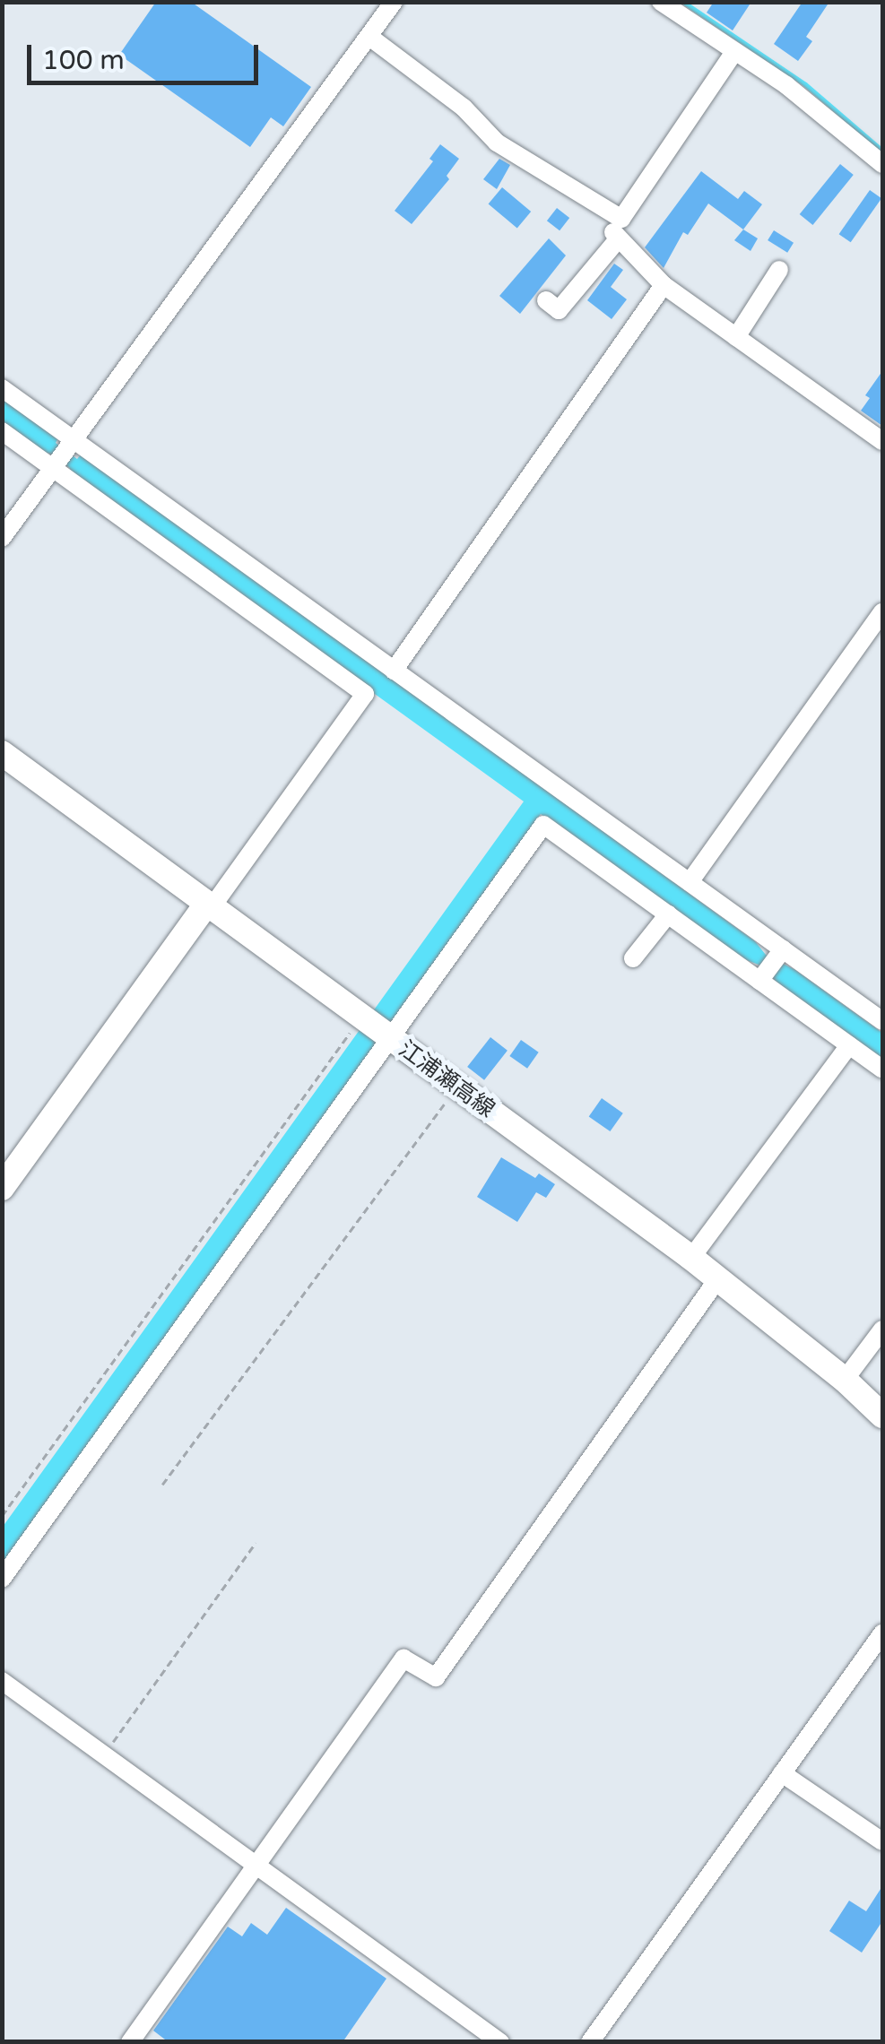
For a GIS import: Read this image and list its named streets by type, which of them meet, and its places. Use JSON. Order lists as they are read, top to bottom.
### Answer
{
  "streets": {
    "main road": ["江浦瀬高線"]
  },
  "scale_bar": "100 m"
}
